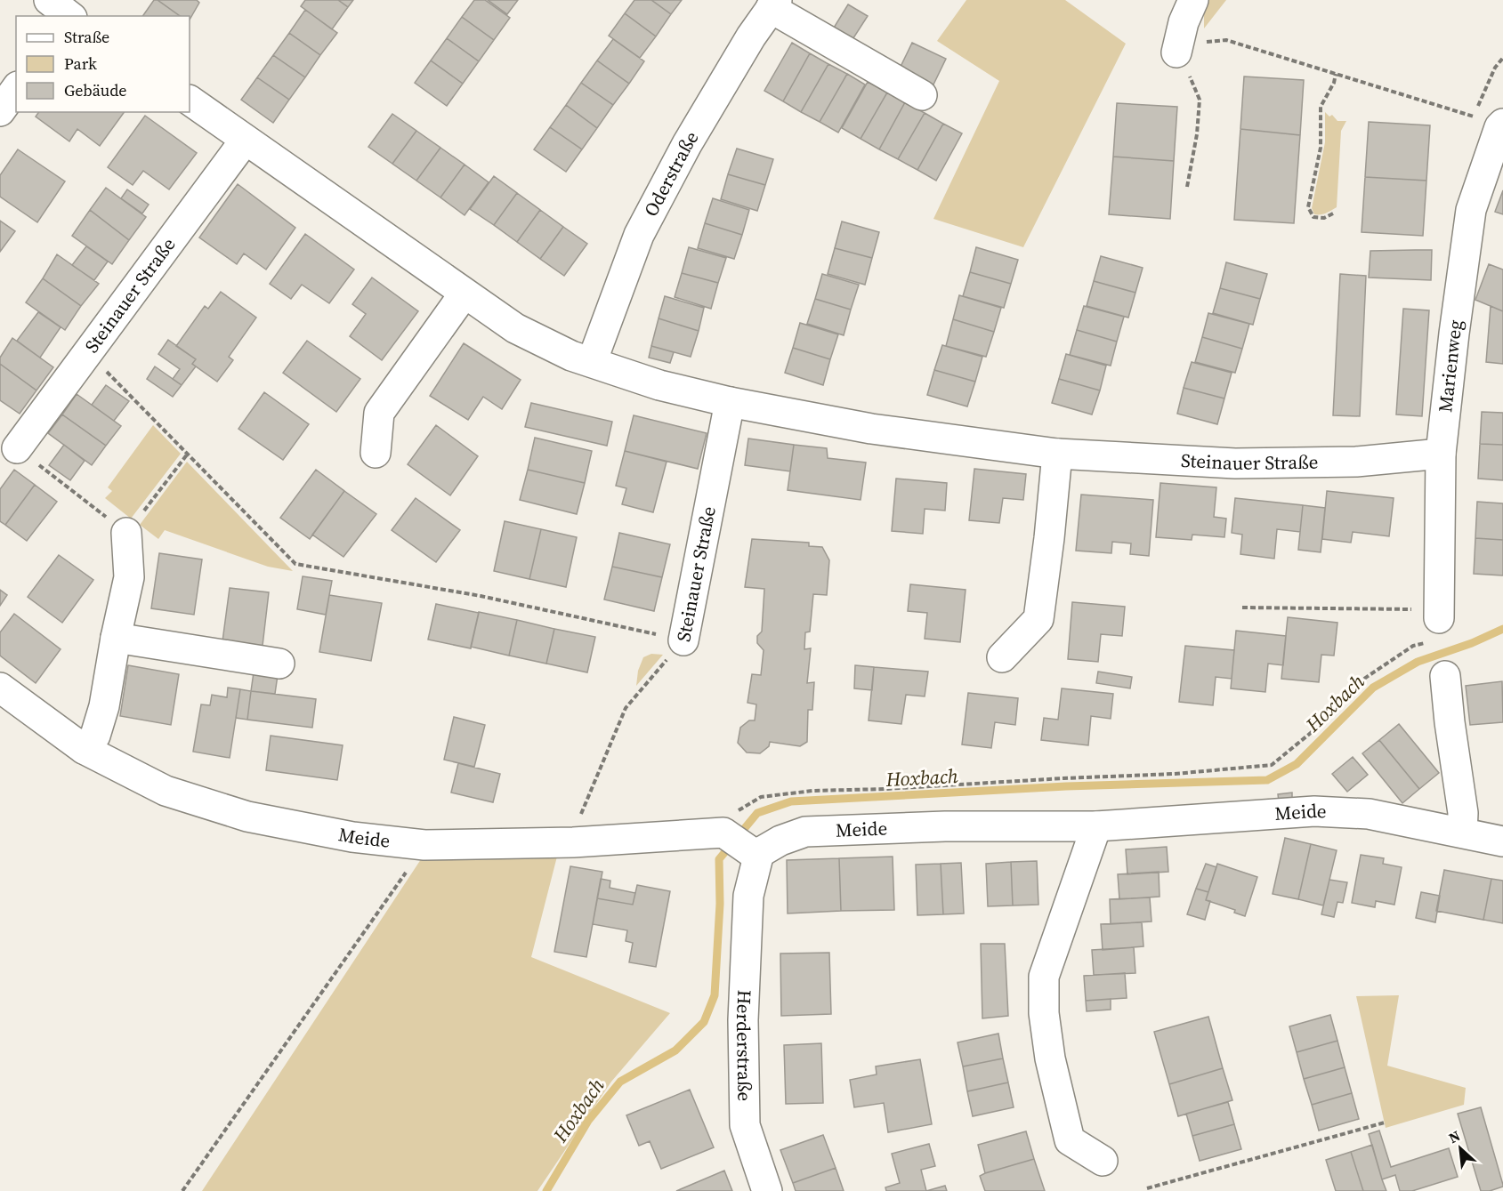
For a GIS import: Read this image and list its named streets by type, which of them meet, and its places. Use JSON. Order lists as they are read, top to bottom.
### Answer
{
  "streets": {
    "street": [
      "Oderstraße",
      "Steinauer Straße",
      "Marienweg",
      "Meide",
      "Herderstraße"
    ]
  },
  "crossings": [
    ["Oderstraße", "Steinauer Straße"],
    ["Steinauer Straße", "Marienweg"],
    ["Steinauer Straße", "Meide"],
    ["Meide", "Herderstraße"]
  ],
  "water": ["Hoxbach"],
  "legend": ["Straße", "Park", "Gebäude"],
  "north": "top left"
}
